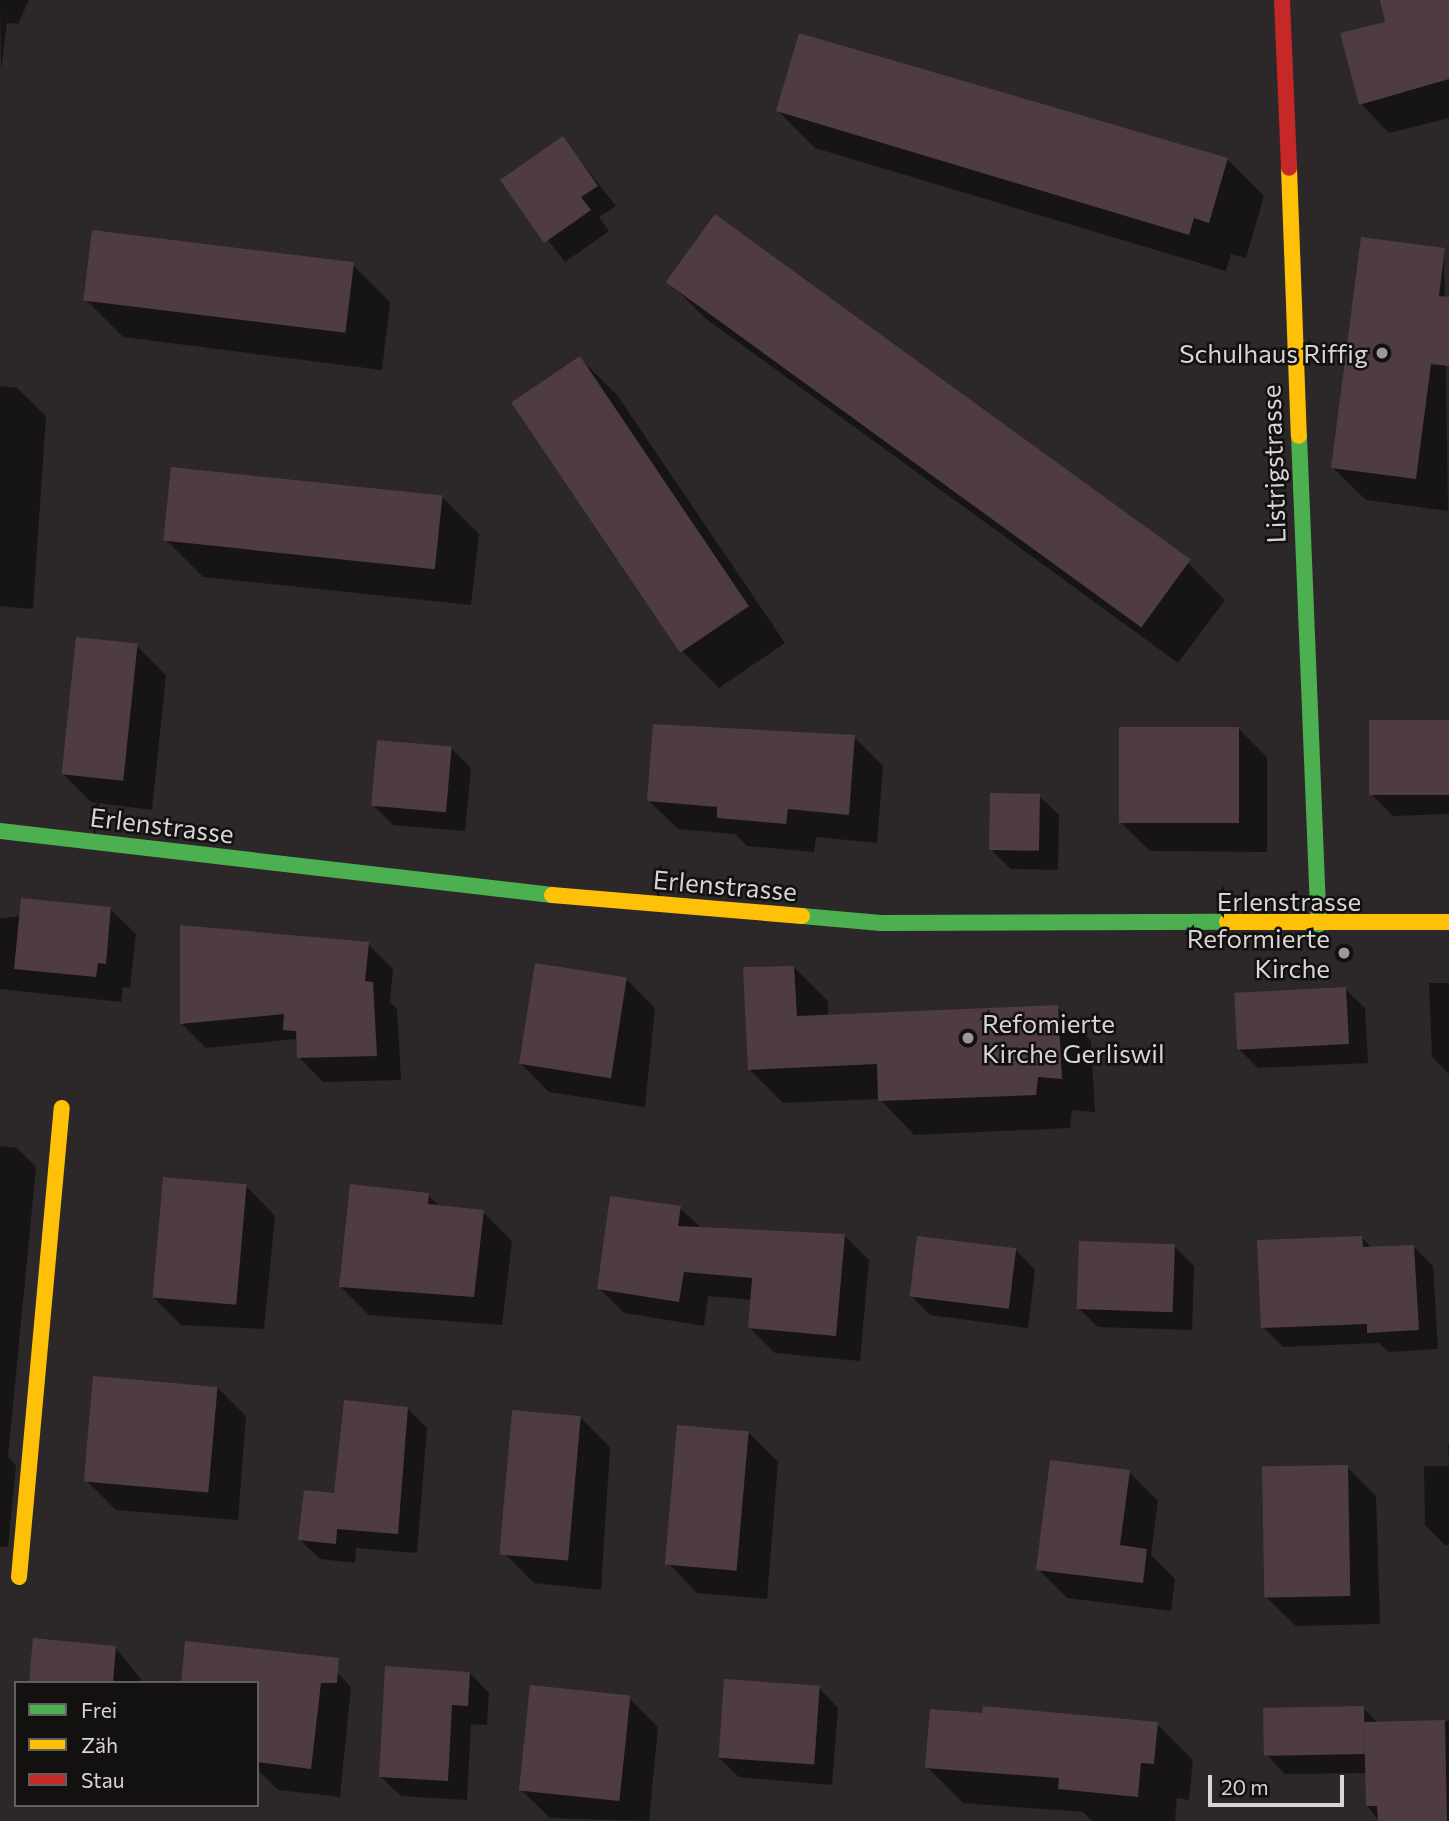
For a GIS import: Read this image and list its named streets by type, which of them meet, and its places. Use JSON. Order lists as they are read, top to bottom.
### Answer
{
  "streets": {
    "street": ["Listrigstrasse", "Erlenstrasse"]
  },
  "crossings": [
    ["Listrigstrasse", "Erlenstrasse"]
  ],
  "places": ["Schulhaus Riffig", "Reformierte Kirche", "Refomierte Kirche Gerliswil"],
  "legend": ["Frei", "Zäh", "Stau"],
  "scale_bar": "20 m"
}
